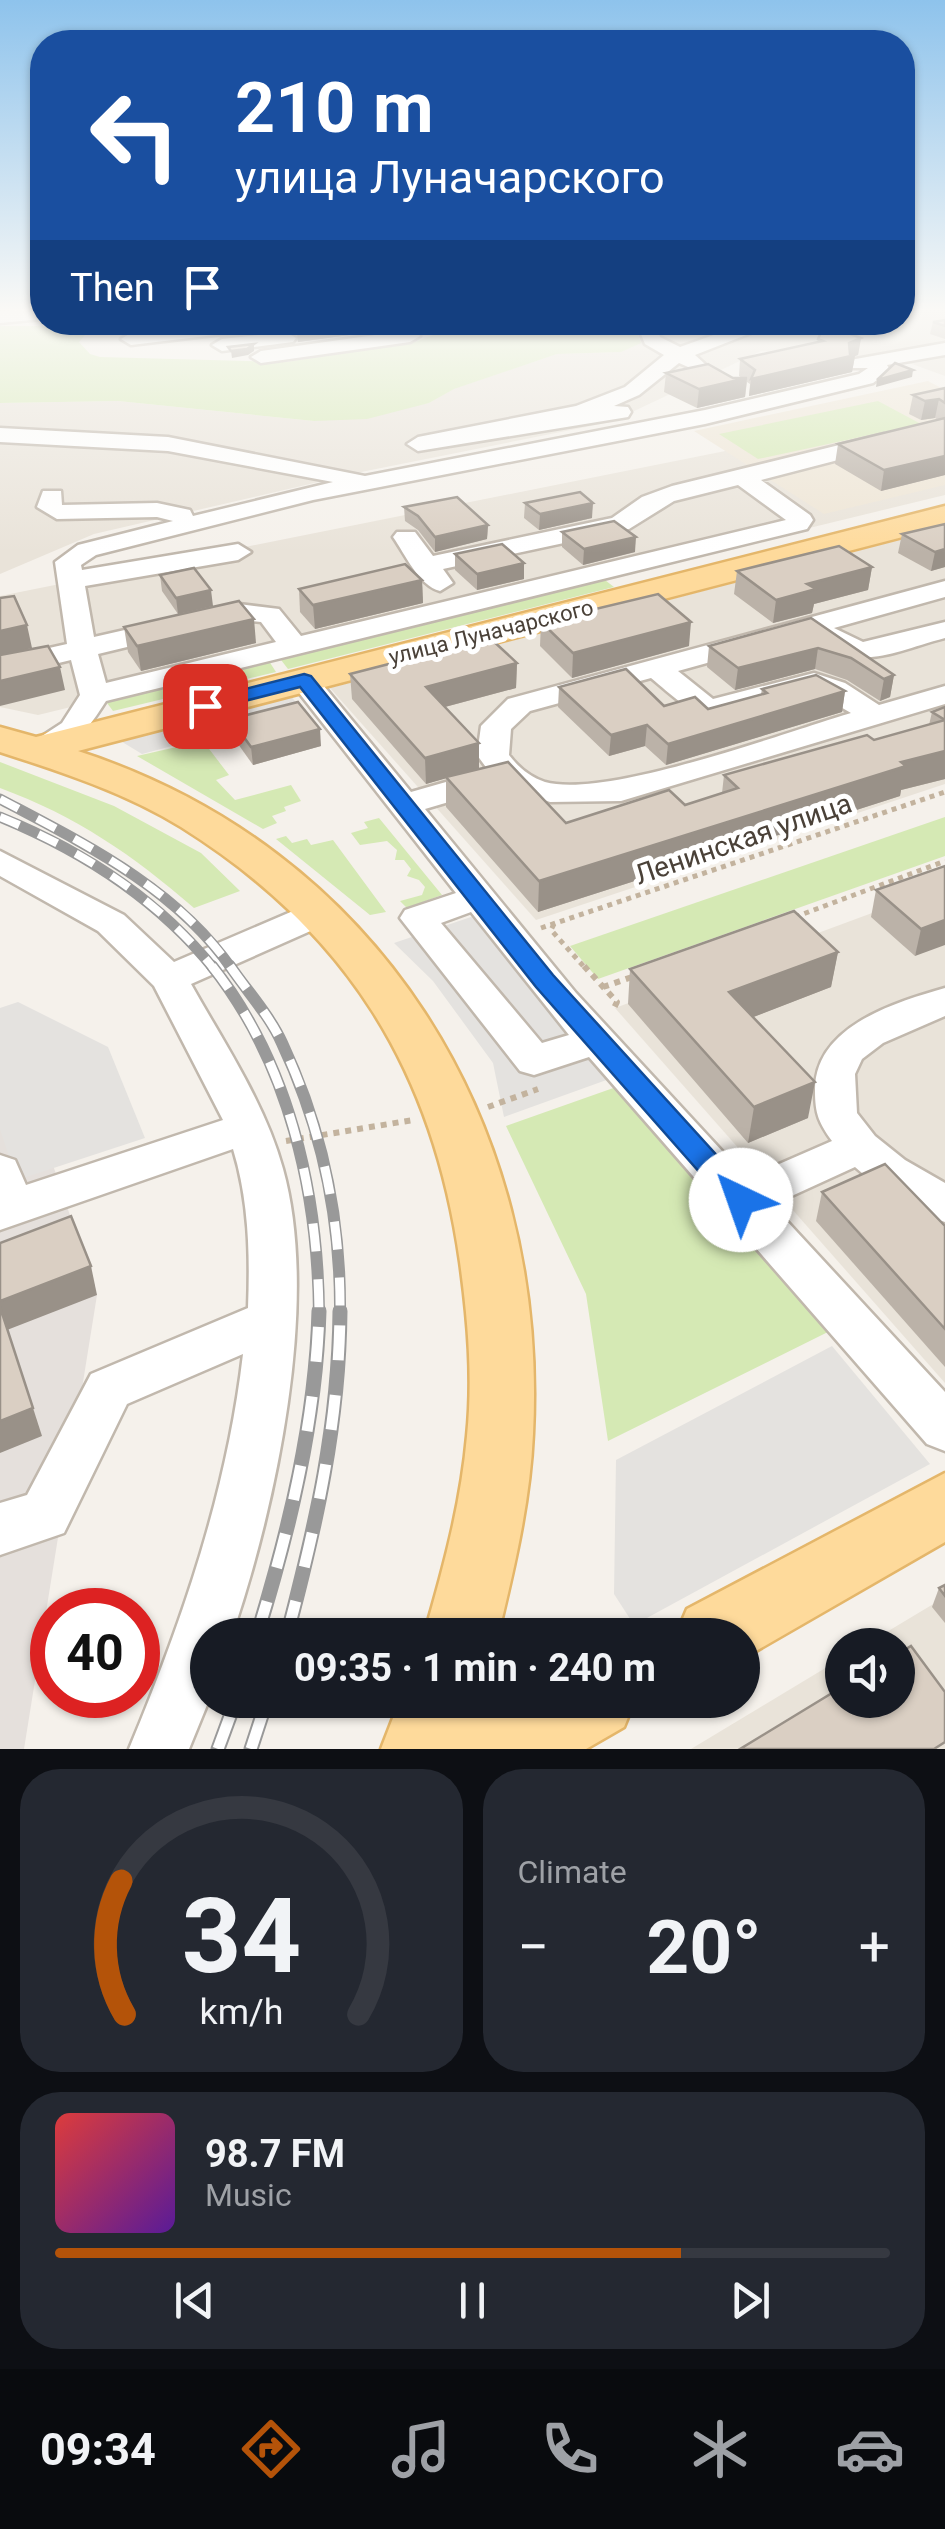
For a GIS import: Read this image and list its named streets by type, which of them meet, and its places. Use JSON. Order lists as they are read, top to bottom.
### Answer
{
  "streets": {
    "main road": ["улица Луначарского"],
    "path": ["Ленинская улица"]
  },
  "page": {
    "turn": ["210 m", "улица Луначарского"],
    "then": "Then",
    "limit": "40",
    "trip": "09:35 · 1 min · 240 m",
    "tile": "Climate",
    "heat": ["−", "20°", "+"],
    "song": ["98.7 FM", "Music"],
    "tabs": "09:34",
    "gauge": ["34", "km/h"]
  }
}
